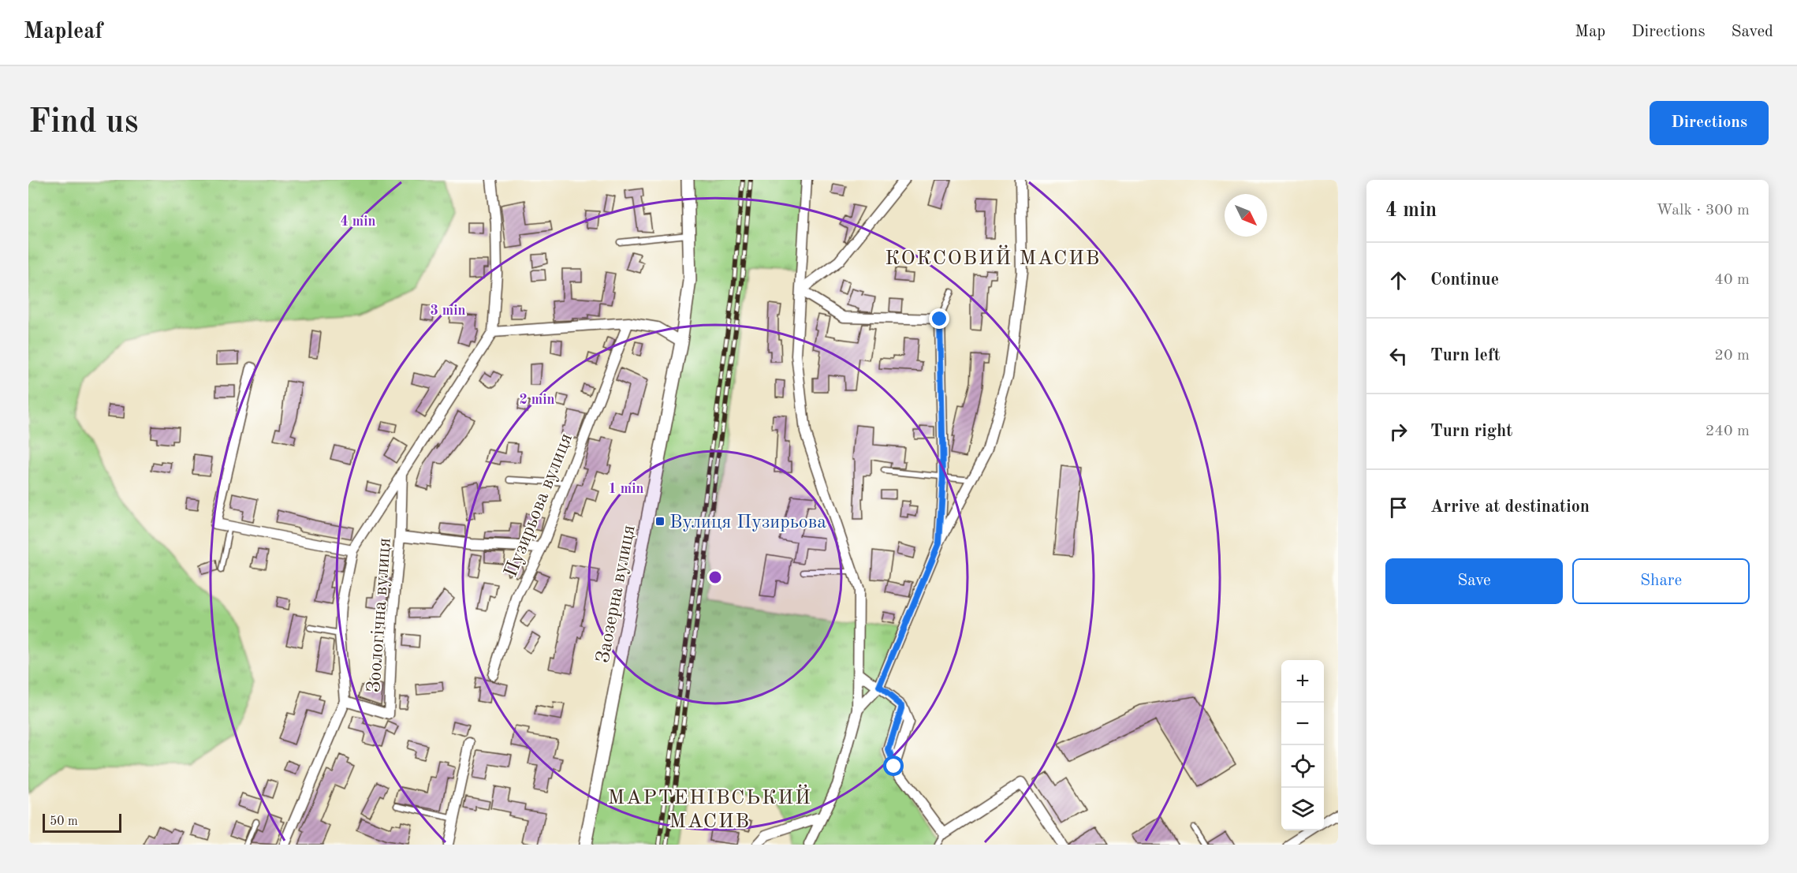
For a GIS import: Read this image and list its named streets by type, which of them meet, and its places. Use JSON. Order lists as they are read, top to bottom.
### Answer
{
  "streets": {
    "street": ["Пузирьова вулиця", "Заозерна вулиця", "Зоологічна вулиця"]
  },
  "districts": ["КОКСОВИЙ МАСИВ", "МАРТЕНІВСЬКИЙ МАСИВ"],
  "places": {
    "transit": ["Вулиця Пузирьова"]
  },
  "scale_bar": "50 m",
  "north": "bottom right",
  "page": {
    "header": "Mapleaf",
    "nav": ["Map", "Directions", "Saved"],
    "buttons": [
      "Directions",
      ["Save", "Share"]
    ],
    "title": "Find us",
    "heading": ["4 min", "Walk · 300 m"],
    "list": [
      ["Continue", "40 m"],
      ["Turn left", "20 m"],
      ["Turn right", "240 m"],
      "Arrive at destination"
    ],
    "map_buttons": ["+", "−"],
    "scale": "50 m"
  },
  "rings": [
    "4 min",
    "3 min",
    "2 min",
    "1 min"
  ]
}
